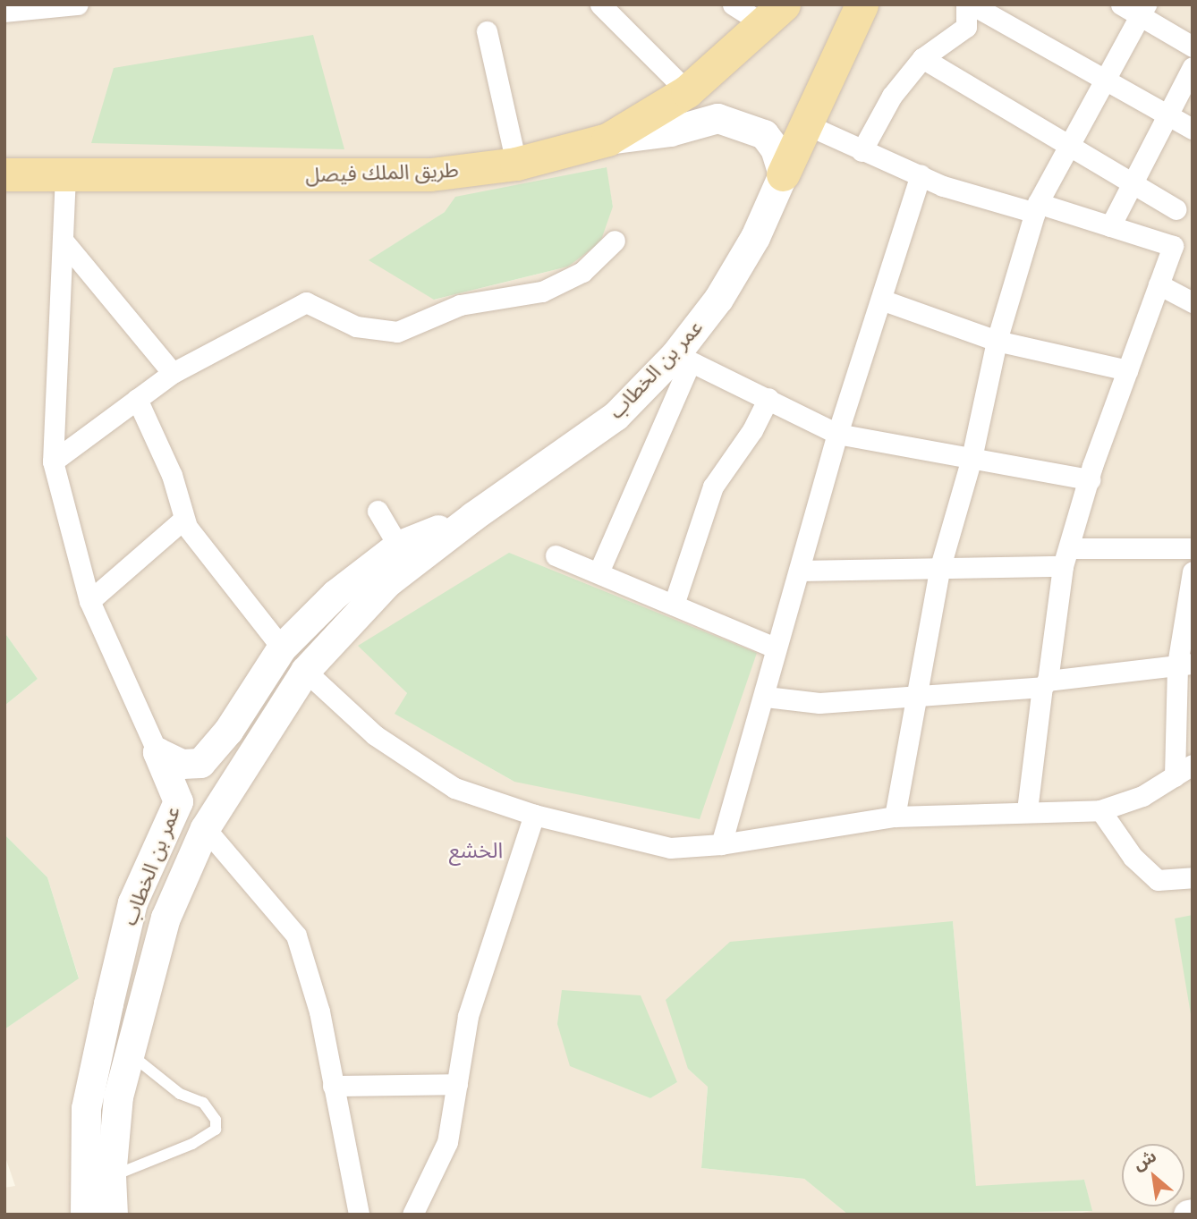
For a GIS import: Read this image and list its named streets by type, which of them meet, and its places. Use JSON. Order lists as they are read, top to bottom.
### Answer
{
  "streets": {
    "main road": ["طريق الملك فيصل"],
    "street": ["عمر بن الخطاب"]
  },
  "districts": ["الخشع"],
  "north": "top left"
}
